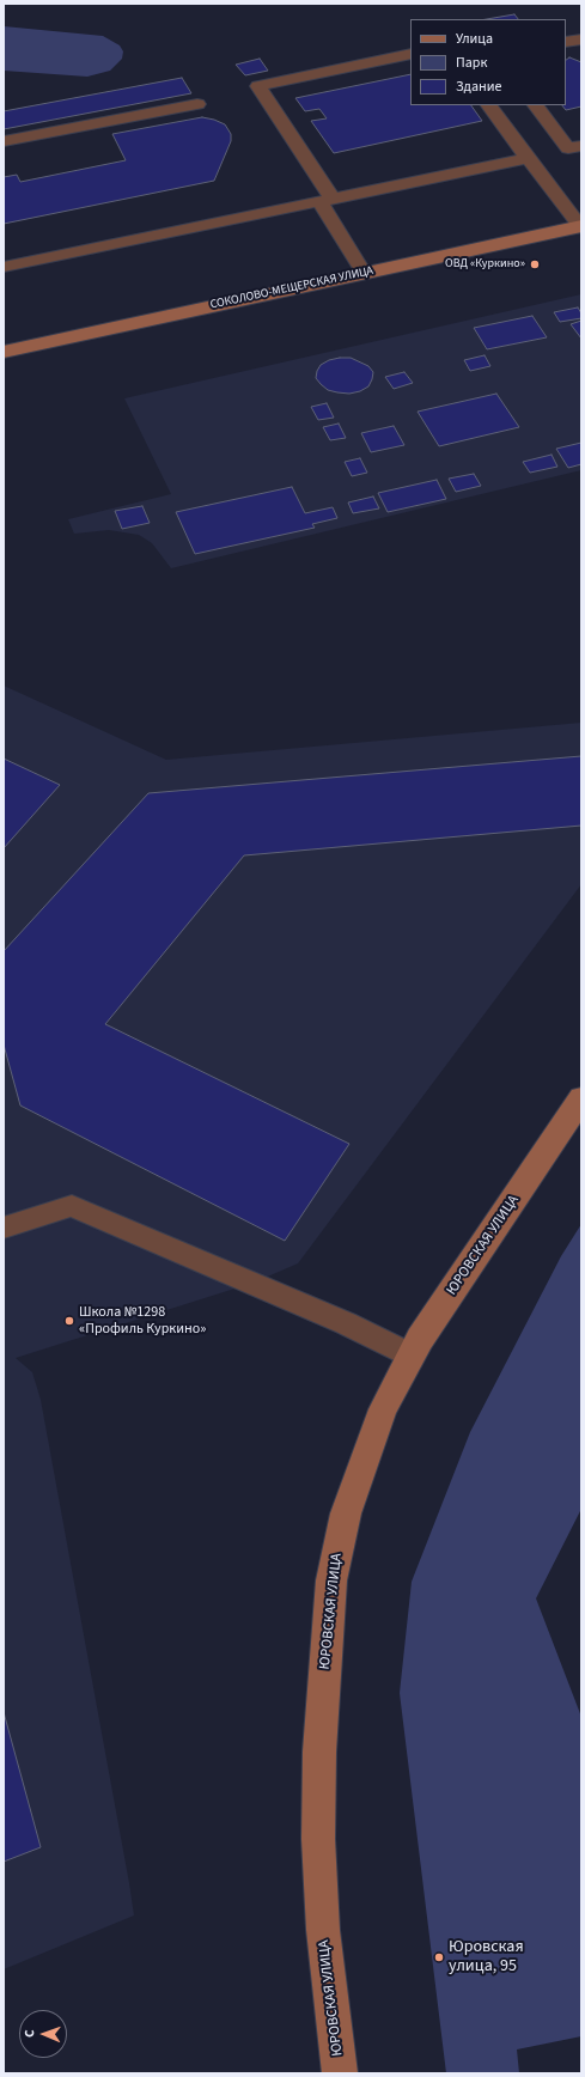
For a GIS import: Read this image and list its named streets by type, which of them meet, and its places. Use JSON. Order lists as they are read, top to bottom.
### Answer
{
  "streets": {
    "street": ["СОКОЛОВО-МЕЩЕРСКАЯ УЛИЦА", "ЮРОВСКАЯ УЛИЦА"]
  },
  "places": ["ОВД «Куркино»", "Школа №1298 «Профиль Куркино»", "Юровская улица, 95"],
  "legend": ["Улица", "Парк", "Здание"],
  "north": "left"
}
